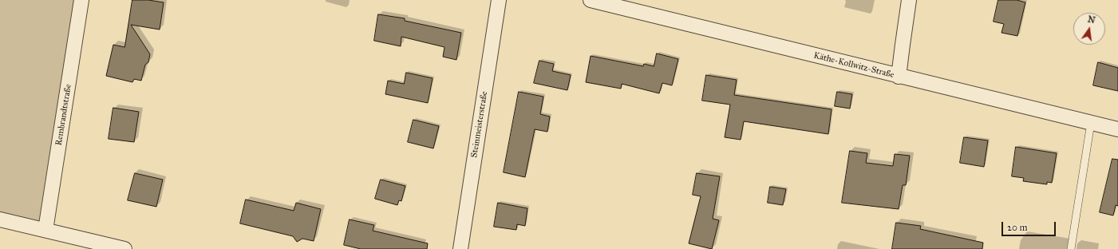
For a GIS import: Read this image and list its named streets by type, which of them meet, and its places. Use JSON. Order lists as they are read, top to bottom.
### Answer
{
  "streets": {
    "street": ["Käthe-Kollwitz-Straße", "Rembrandtstraße", "Steinmeisterstraße"]
  },
  "scale_bar": "20 m",
  "north": "top"
}
